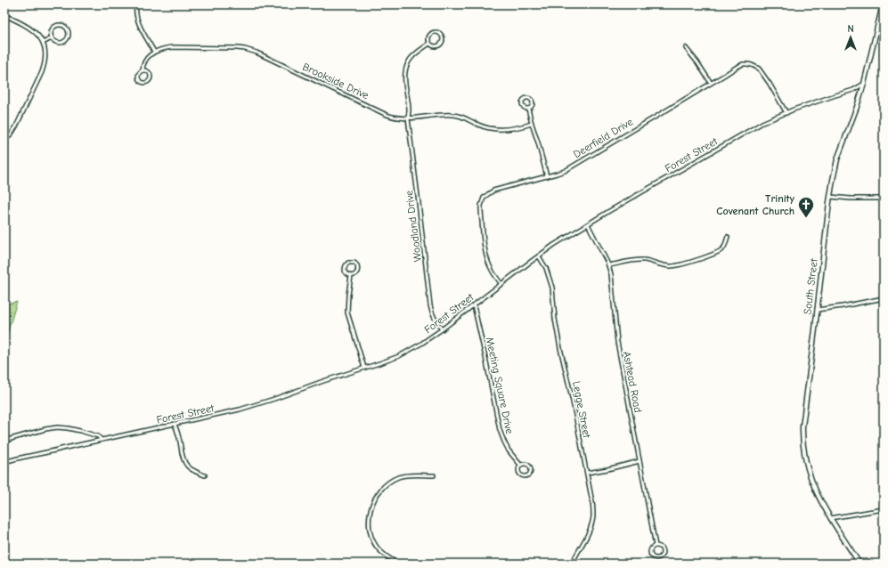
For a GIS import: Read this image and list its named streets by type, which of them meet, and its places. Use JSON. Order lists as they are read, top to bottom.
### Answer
{
  "streets": {
    "street": [
      "Brookside Drive",
      "Deerfield Drive",
      "Forest Street",
      "Woodland Drive",
      "South Street",
      "Ashtead Road",
      "Meeting Square Drive",
      "Legge Street"
    ]
  },
  "crossings": [
    ["Brookside Drive", "Woodland Drive"],
    ["Deerfield Drive", "Forest Street"],
    ["Forest Street", "Woodland Drive"],
    ["Forest Street", "South Street"],
    ["Forest Street", "Ashtead Road"],
    ["Forest Street", "Meeting Square Drive"],
    ["Forest Street", "Legge Street"]
  ],
  "places": {
    "church": ["Trinity Covenant Church"]
  },
  "north": "top"
}
